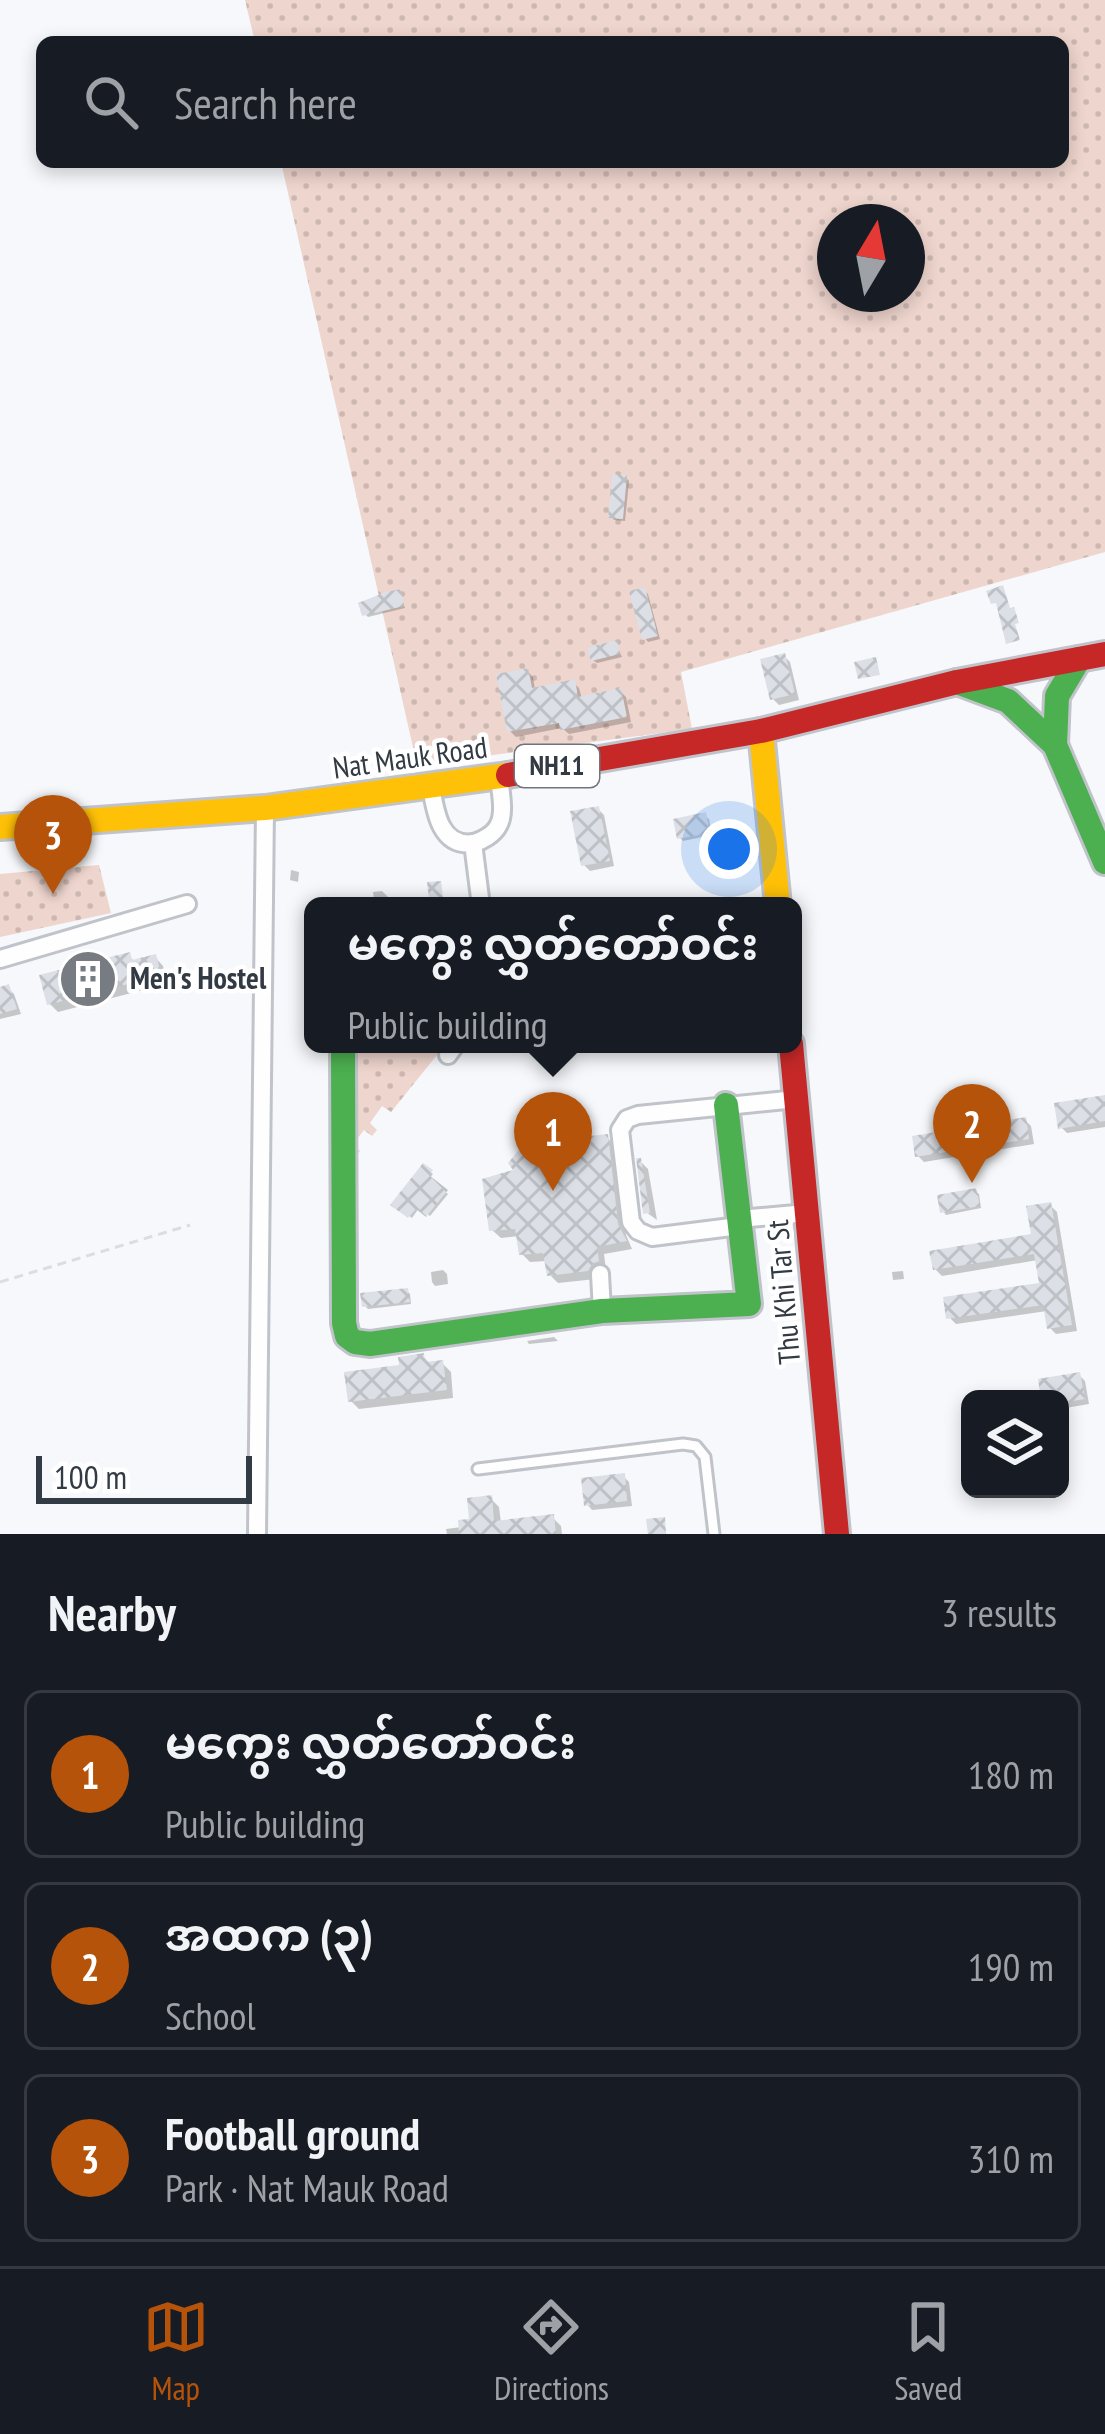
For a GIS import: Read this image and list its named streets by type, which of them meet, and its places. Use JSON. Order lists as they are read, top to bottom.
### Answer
{
  "streets": {
    "main road": ["Nat Mauk Road", "NH11", "Thu Khi Tar St"]
  },
  "places": {
    "building": ["Men's Hostel"]
  },
  "scale_bar": "100 m",
  "north": "top",
  "page": {
    "search": "Search here",
    "pins": ["3", "2", "1"],
    "popup": ["မကွေး လွှတ်တော်ဝင်း", "Public building"],
    "scale": "100 m",
    "heading": ["Nearby", "3 results"],
    "list": [
      {
        "mark": "1",
        "name": "မကွေး လွှတ်တော်ဝင်း",
        "note": "Public building",
        "value": "180 m"
      },
      {
        "mark": "2",
        "name": "အထက (၃)",
        "note": "School",
        "value": "190 m"
      },
      {
        "mark": "3",
        "name": "Football ground",
        "note": "Park · Nat Mauk Road",
        "value": "310 m"
      }
    ],
    "nav": ["Map", "Directions", "Saved"]
  }
}
